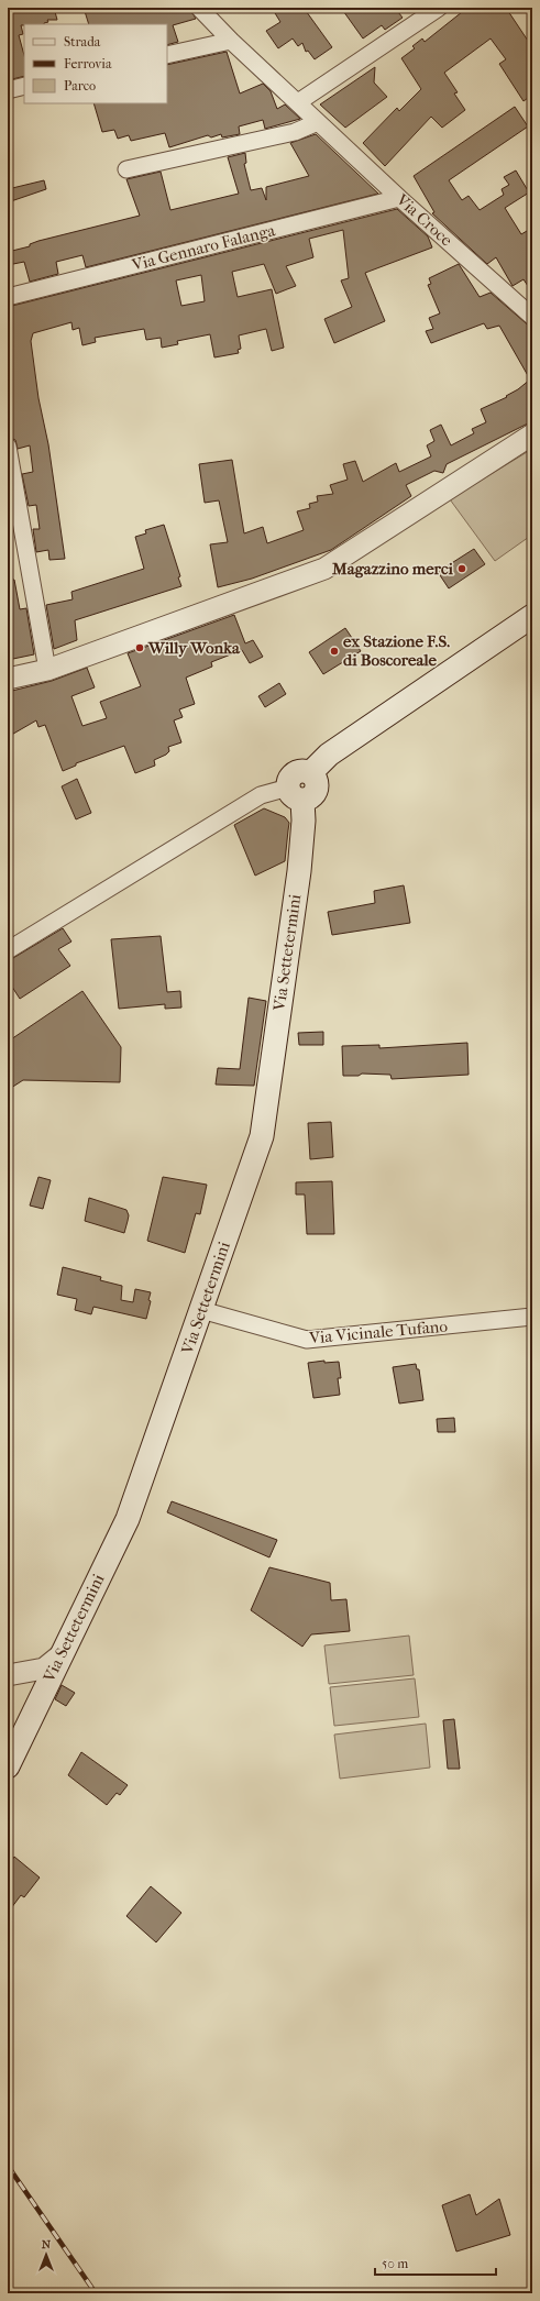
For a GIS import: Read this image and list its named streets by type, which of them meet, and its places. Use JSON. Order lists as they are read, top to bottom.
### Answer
{
  "streets": {
    "main road": ["Via Settetermini"],
    "street": ["Via Croce", "Via Gennaro Falanga", "Via Vicinale Tufano"]
  },
  "crossings": [
    ["Via Croce", "Via Gennaro Falanga"],
    ["Via Settetermini", "Via Vicinale Tufano"]
  ],
  "places": ["Magazzino merci", "Willy Wonka", "ex Stazione F.S. di Boscoreale"],
  "legend": ["Strada", "Ferrovia", "Parco"],
  "scale_bar": "50 m",
  "north": "top"
}
